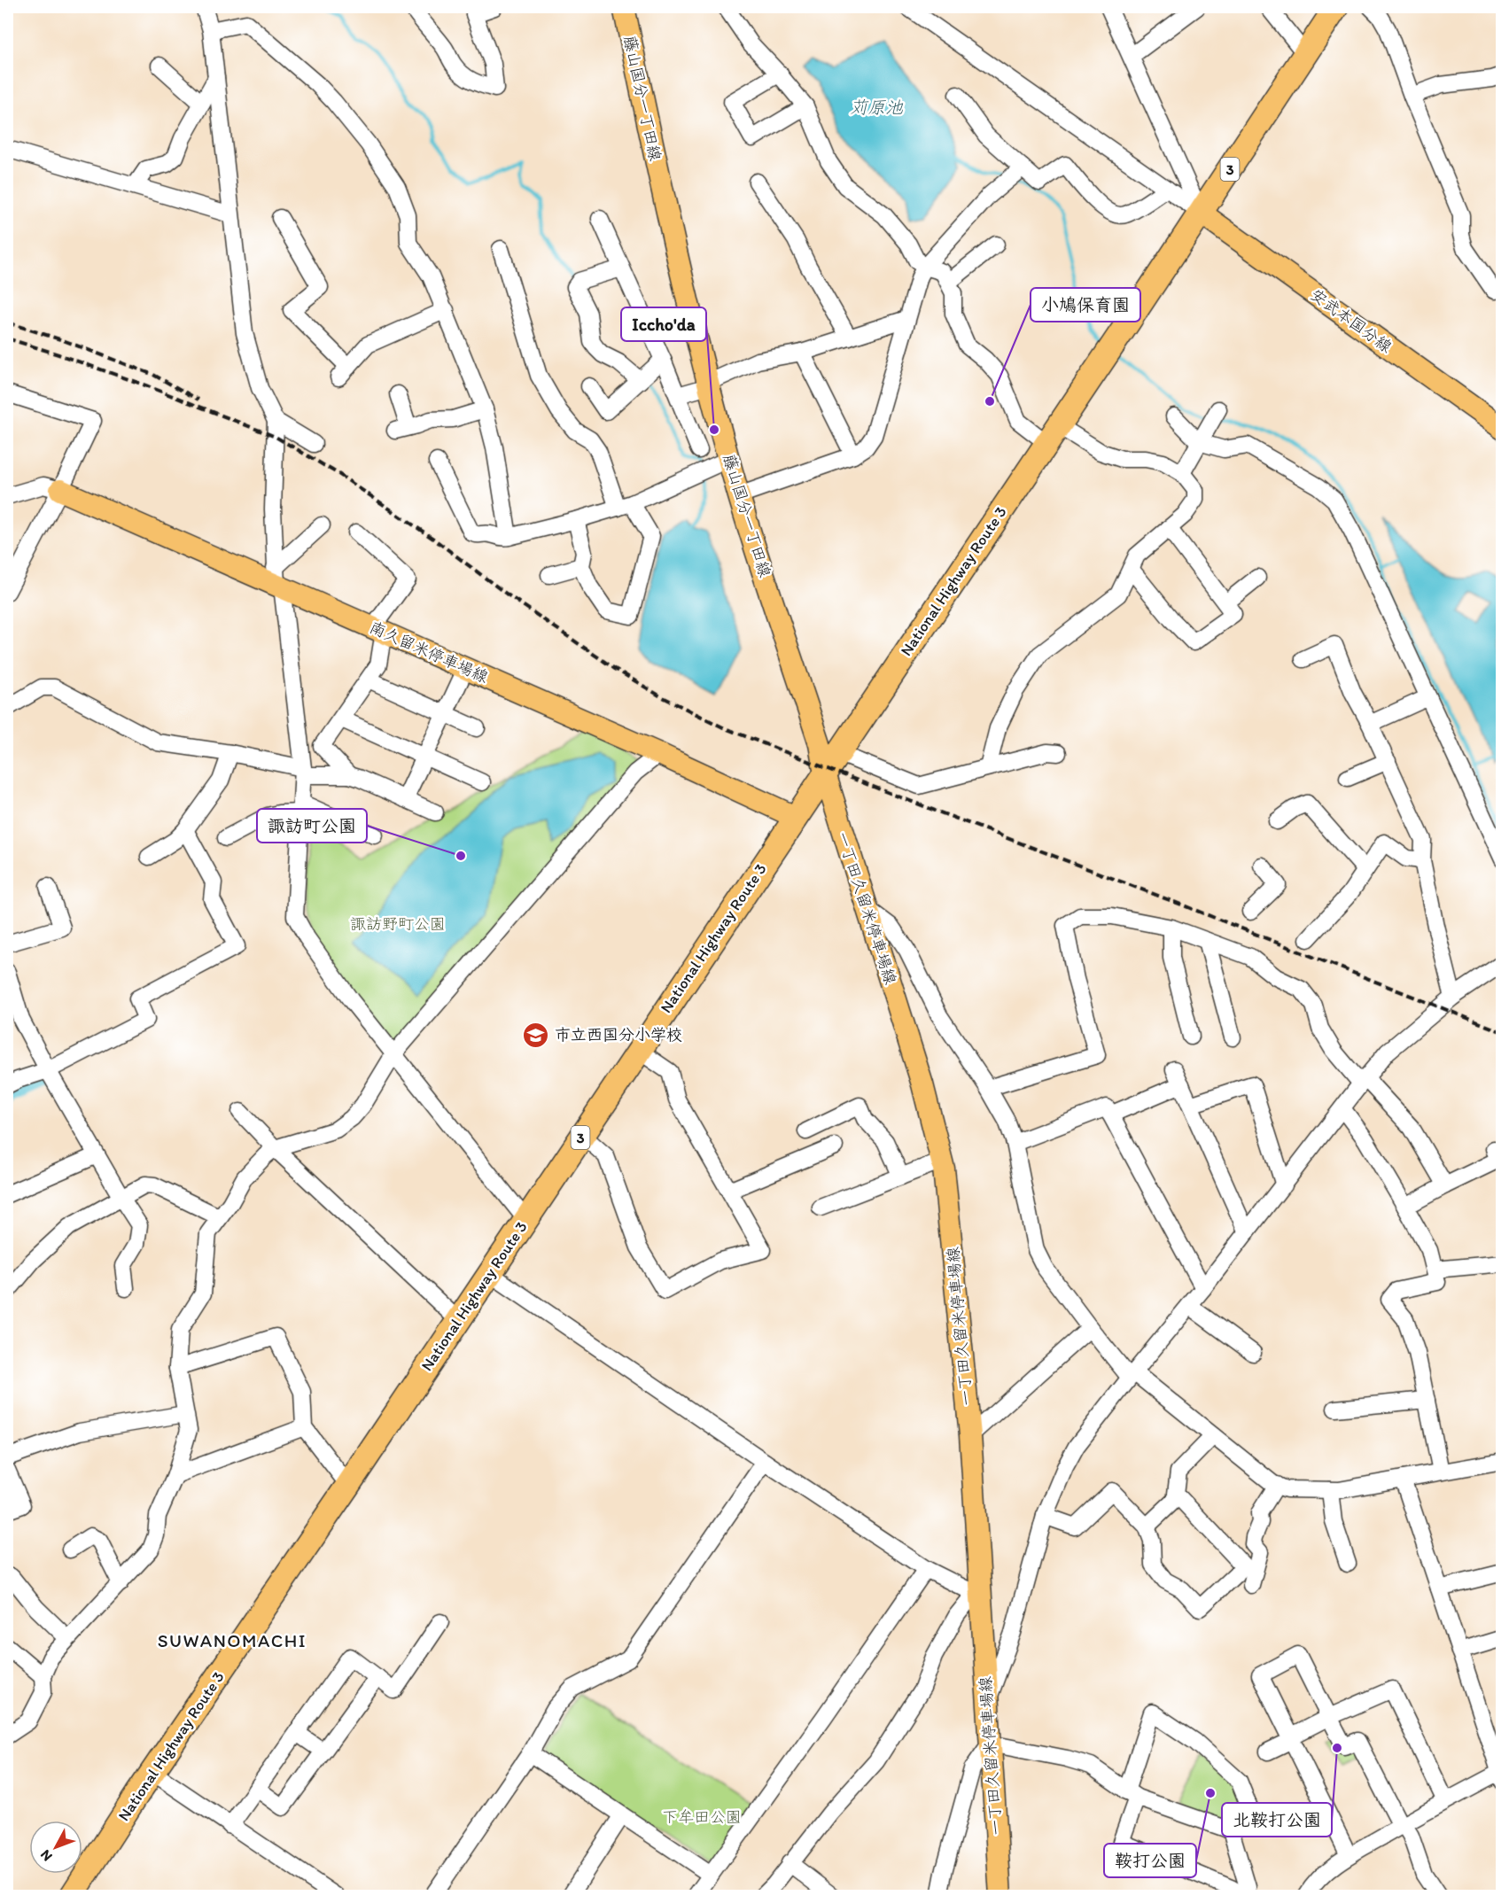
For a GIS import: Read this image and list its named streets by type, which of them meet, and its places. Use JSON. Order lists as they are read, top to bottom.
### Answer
{
  "streets": {
    "highway": ["3", "National Highway Route 3"],
    "main road": [
      "藤山国分一丁田線",
      "安武本国分線",
      "南久留米停車場線",
      "一丁田久留米停車場線"
    ]
  },
  "crossings": [
    ["藤山国分一丁田線", "National Highway Route 3"],
    ["藤山国分一丁田線", "一丁田久留米停車場線"],
    ["安武本国分線", "National Highway Route 3"],
    ["National Highway Route 3", "南久留米停車場線"],
    ["National Highway Route 3", "一丁田久留米停車場線"]
  ],
  "districts": ["SUWANOMACHI"],
  "water": ["苅原池"],
  "parks": ["諏訪野町公園", "下牟田公園"],
  "places": {
    "other": [
      "小鳩保育園",
      "Iccho'da",
      "諏訪町公園",
      "北鞍打公園",
      "鞍打公園"
    ],
    "school or university": ["市立西国分小学校"]
  },
  "north": "bottom left"
}
